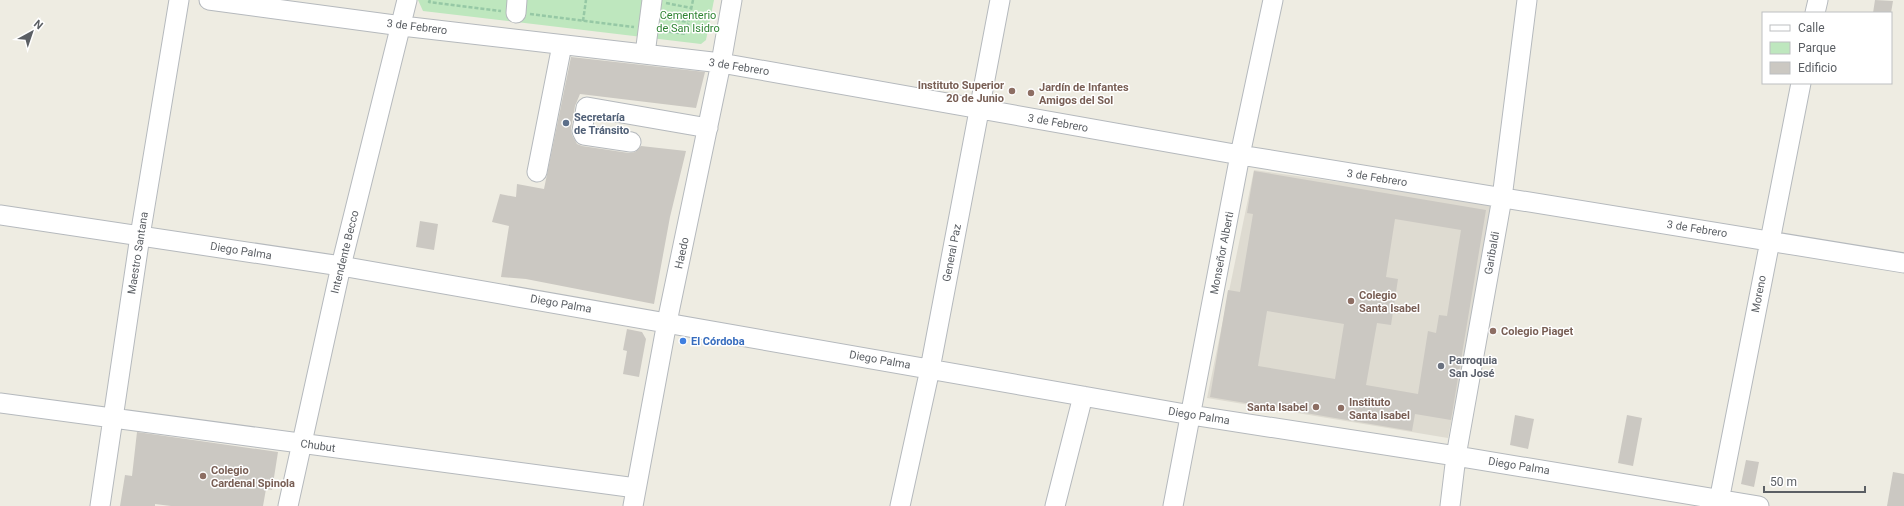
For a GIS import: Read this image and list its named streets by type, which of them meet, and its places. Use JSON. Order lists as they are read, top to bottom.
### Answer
{
  "streets": {
    "street": [
      "3 de Febrero",
      "Diego Palma",
      "Intendente Becco",
      "Maestro Santana",
      "Haedo",
      "General Paz",
      "Monseñor Alberti",
      "Garibaldi",
      "Moreno",
      "Chubut"
    ]
  },
  "crossings": [
    ["3 de Febrero", "Intendente Becco"],
    ["3 de Febrero", "Haedo"],
    ["3 de Febrero", "General Paz"],
    ["3 de Febrero", "Monseñor Alberti"],
    ["3 de Febrero", "Garibaldi"],
    ["3 de Febrero", "Moreno"],
    ["Diego Palma", "Intendente Becco"],
    ["Diego Palma", "Maestro Santana"],
    ["Diego Palma", "Haedo"],
    ["Diego Palma", "General Paz"],
    ["Diego Palma", "Monseñor Alberti"],
    ["Diego Palma", "Garibaldi"],
    ["Diego Palma", "Moreno"],
    ["Intendente Becco", "Chubut"],
    ["Maestro Santana", "Chubut"],
    ["Haedo", "Chubut"]
  ],
  "parks": ["Cementerio de San Isidro"],
  "places": [
    "Instituto Superior 20 de Junio",
    "Jardín de Infantes Amigos del Sol",
    "Secretaría de Tránsito",
    "Colegio Santa Isabel",
    "Colegio Piaget",
    "El Córdoba",
    "Parroquia San José",
    "Santa Isabel",
    "Instituto Santa Isabel",
    "Colegio Cardenal Spinola"
  ],
  "legend": ["Calle", "Parque", "Edificio"],
  "scale_bar": "50 m",
  "north": "top right"
}
